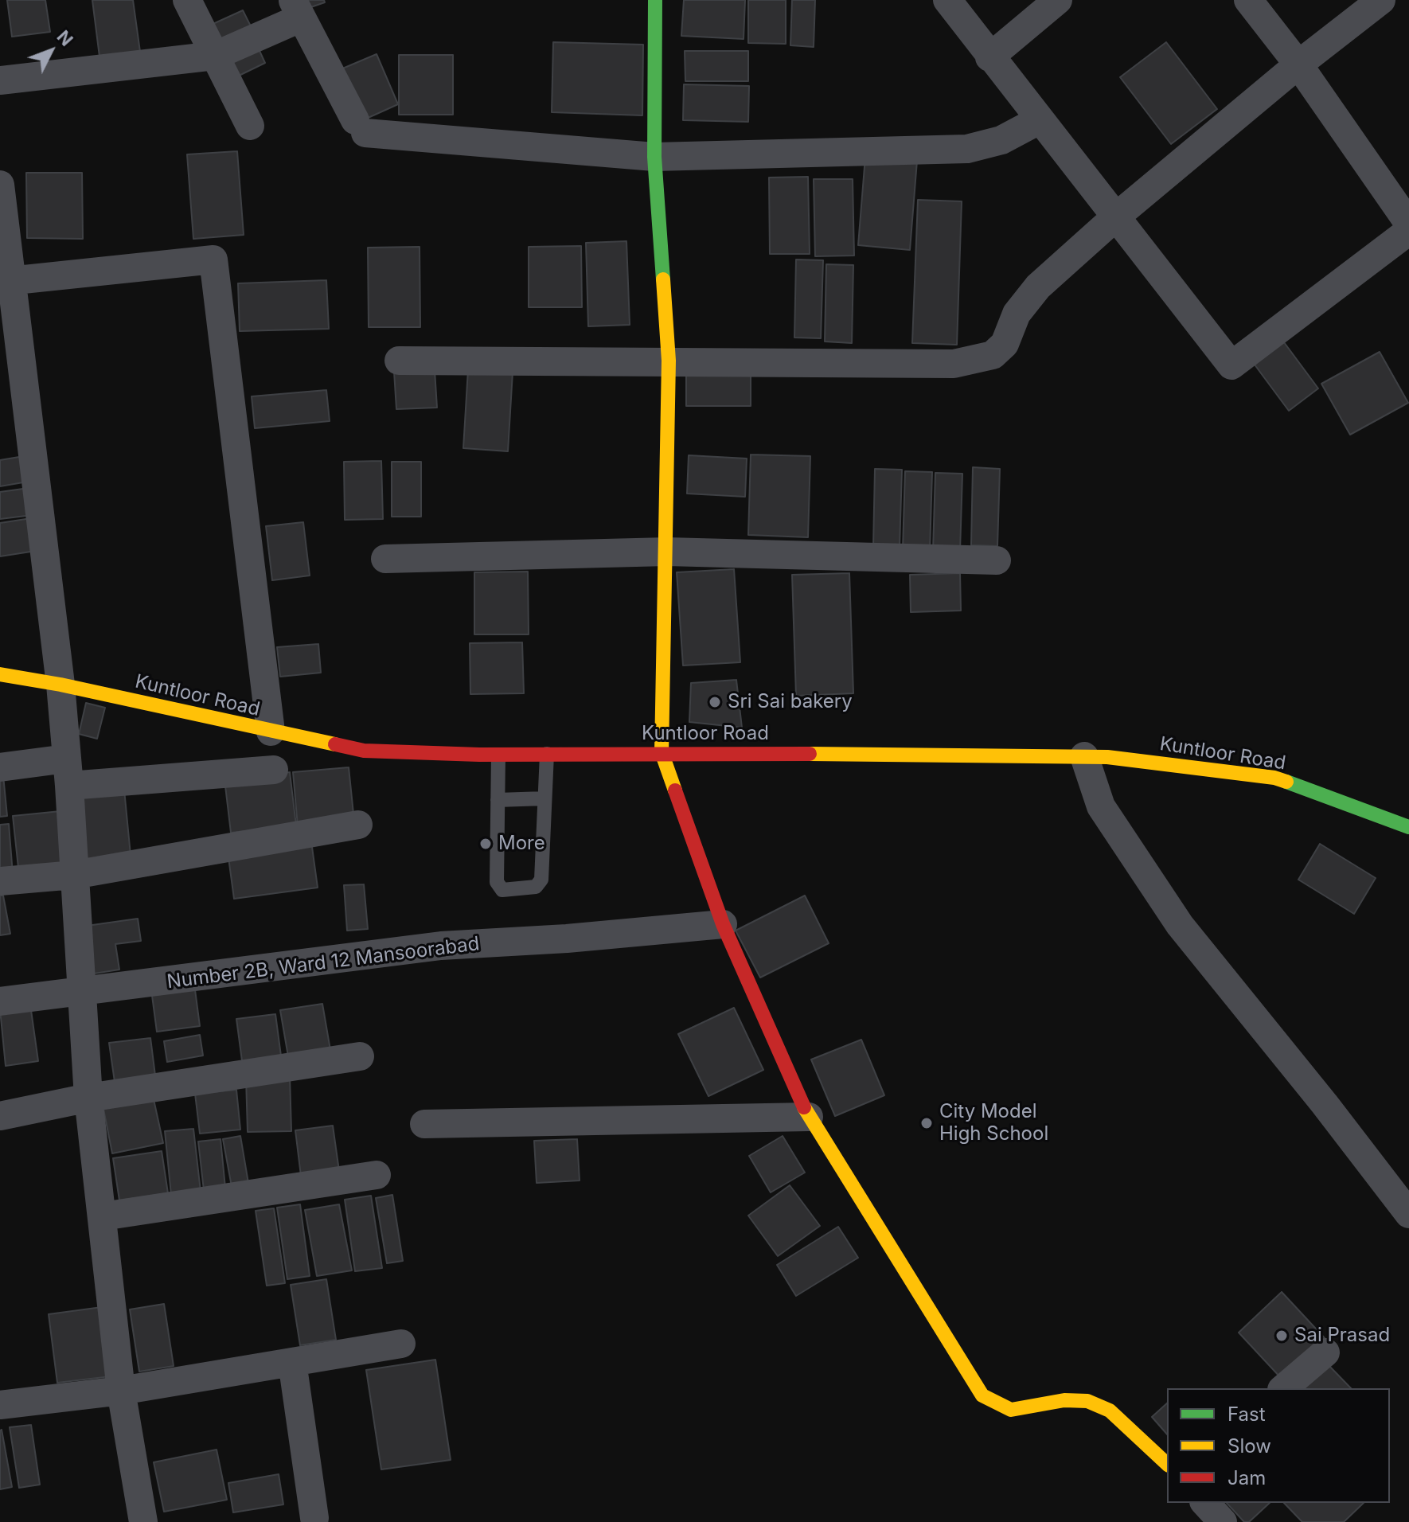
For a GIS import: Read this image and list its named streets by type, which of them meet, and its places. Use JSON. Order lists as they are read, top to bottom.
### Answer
{
  "streets": {
    "street": ["Kuntloor Road", "Number 2B, Ward 12 Mansoorabad"]
  },
  "places": [
    "Sri Sai bakery",
    "More",
    "City Model High School",
    "Sai Prasad"
  ],
  "legend": ["Fast", "Slow", "Jam"],
  "north": "top right"
}
